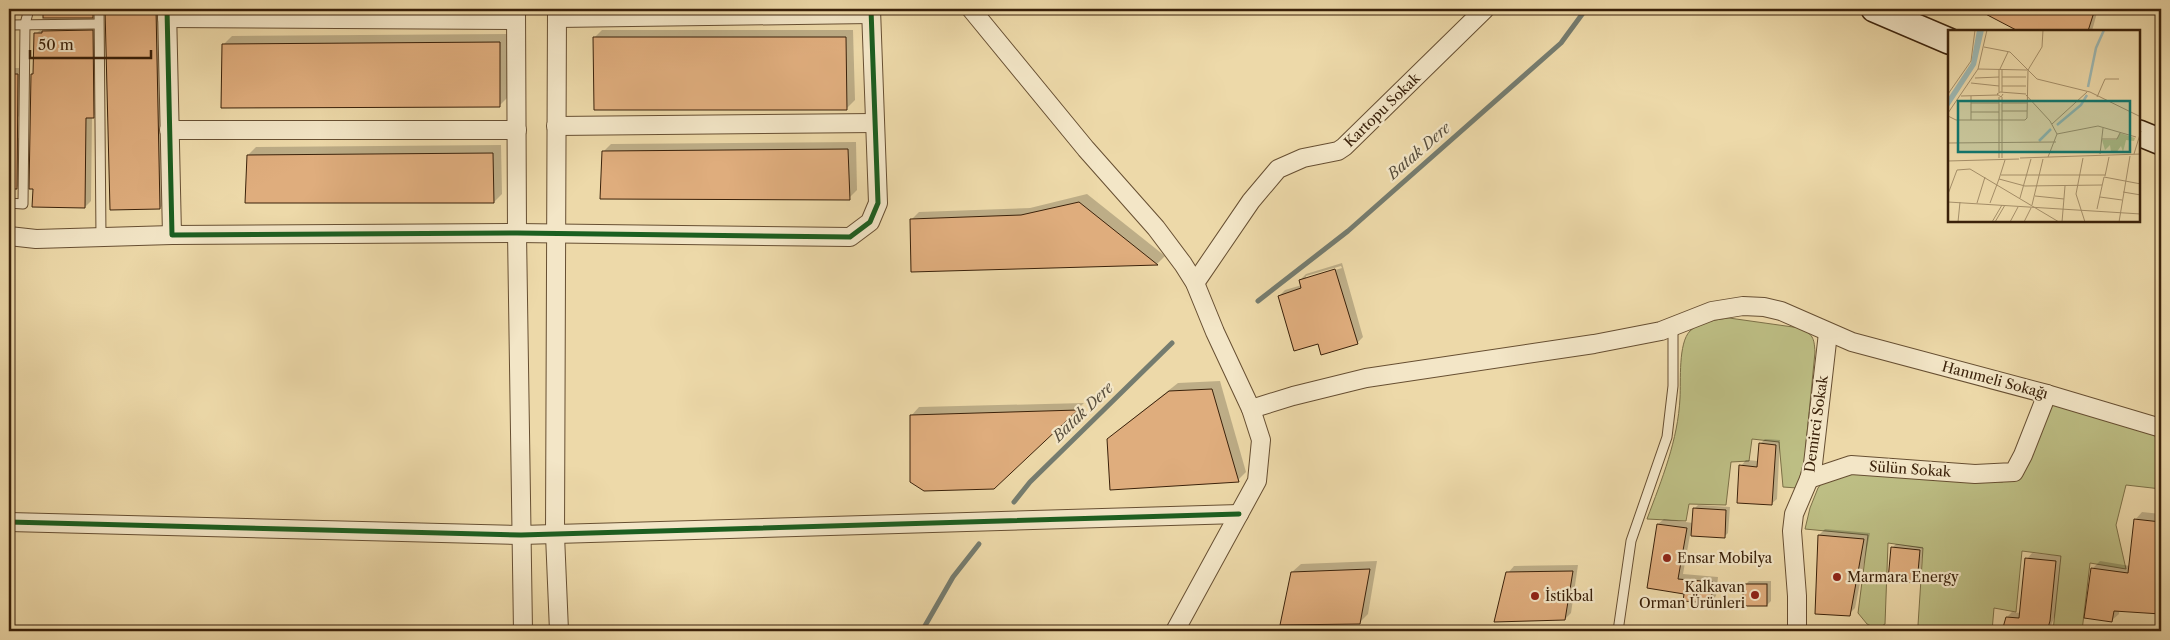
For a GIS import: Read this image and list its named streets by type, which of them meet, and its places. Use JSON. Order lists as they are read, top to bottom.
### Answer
{
  "streets": {
    "street": [
      "Kartopu Sokak",
      "Hanımeli Sokağı",
      "Demirci Sokak",
      "Sülün Sokak"
    ]
  },
  "crossings": [
    ["Hanımeli Sokağı", "Demirci Sokak"],
    ["Hanımeli Sokağı", "Sülün Sokak"],
    ["Demirci Sokak", "Sülün Sokak"]
  ],
  "water": ["Batak Dere"],
  "places": [
    "Ensar Mobilya",
    "Marmara Energy",
    "Kalkavan Orman Ürünleri",
    "İstikbal"
  ],
  "scale_bar": "50 m"
}
